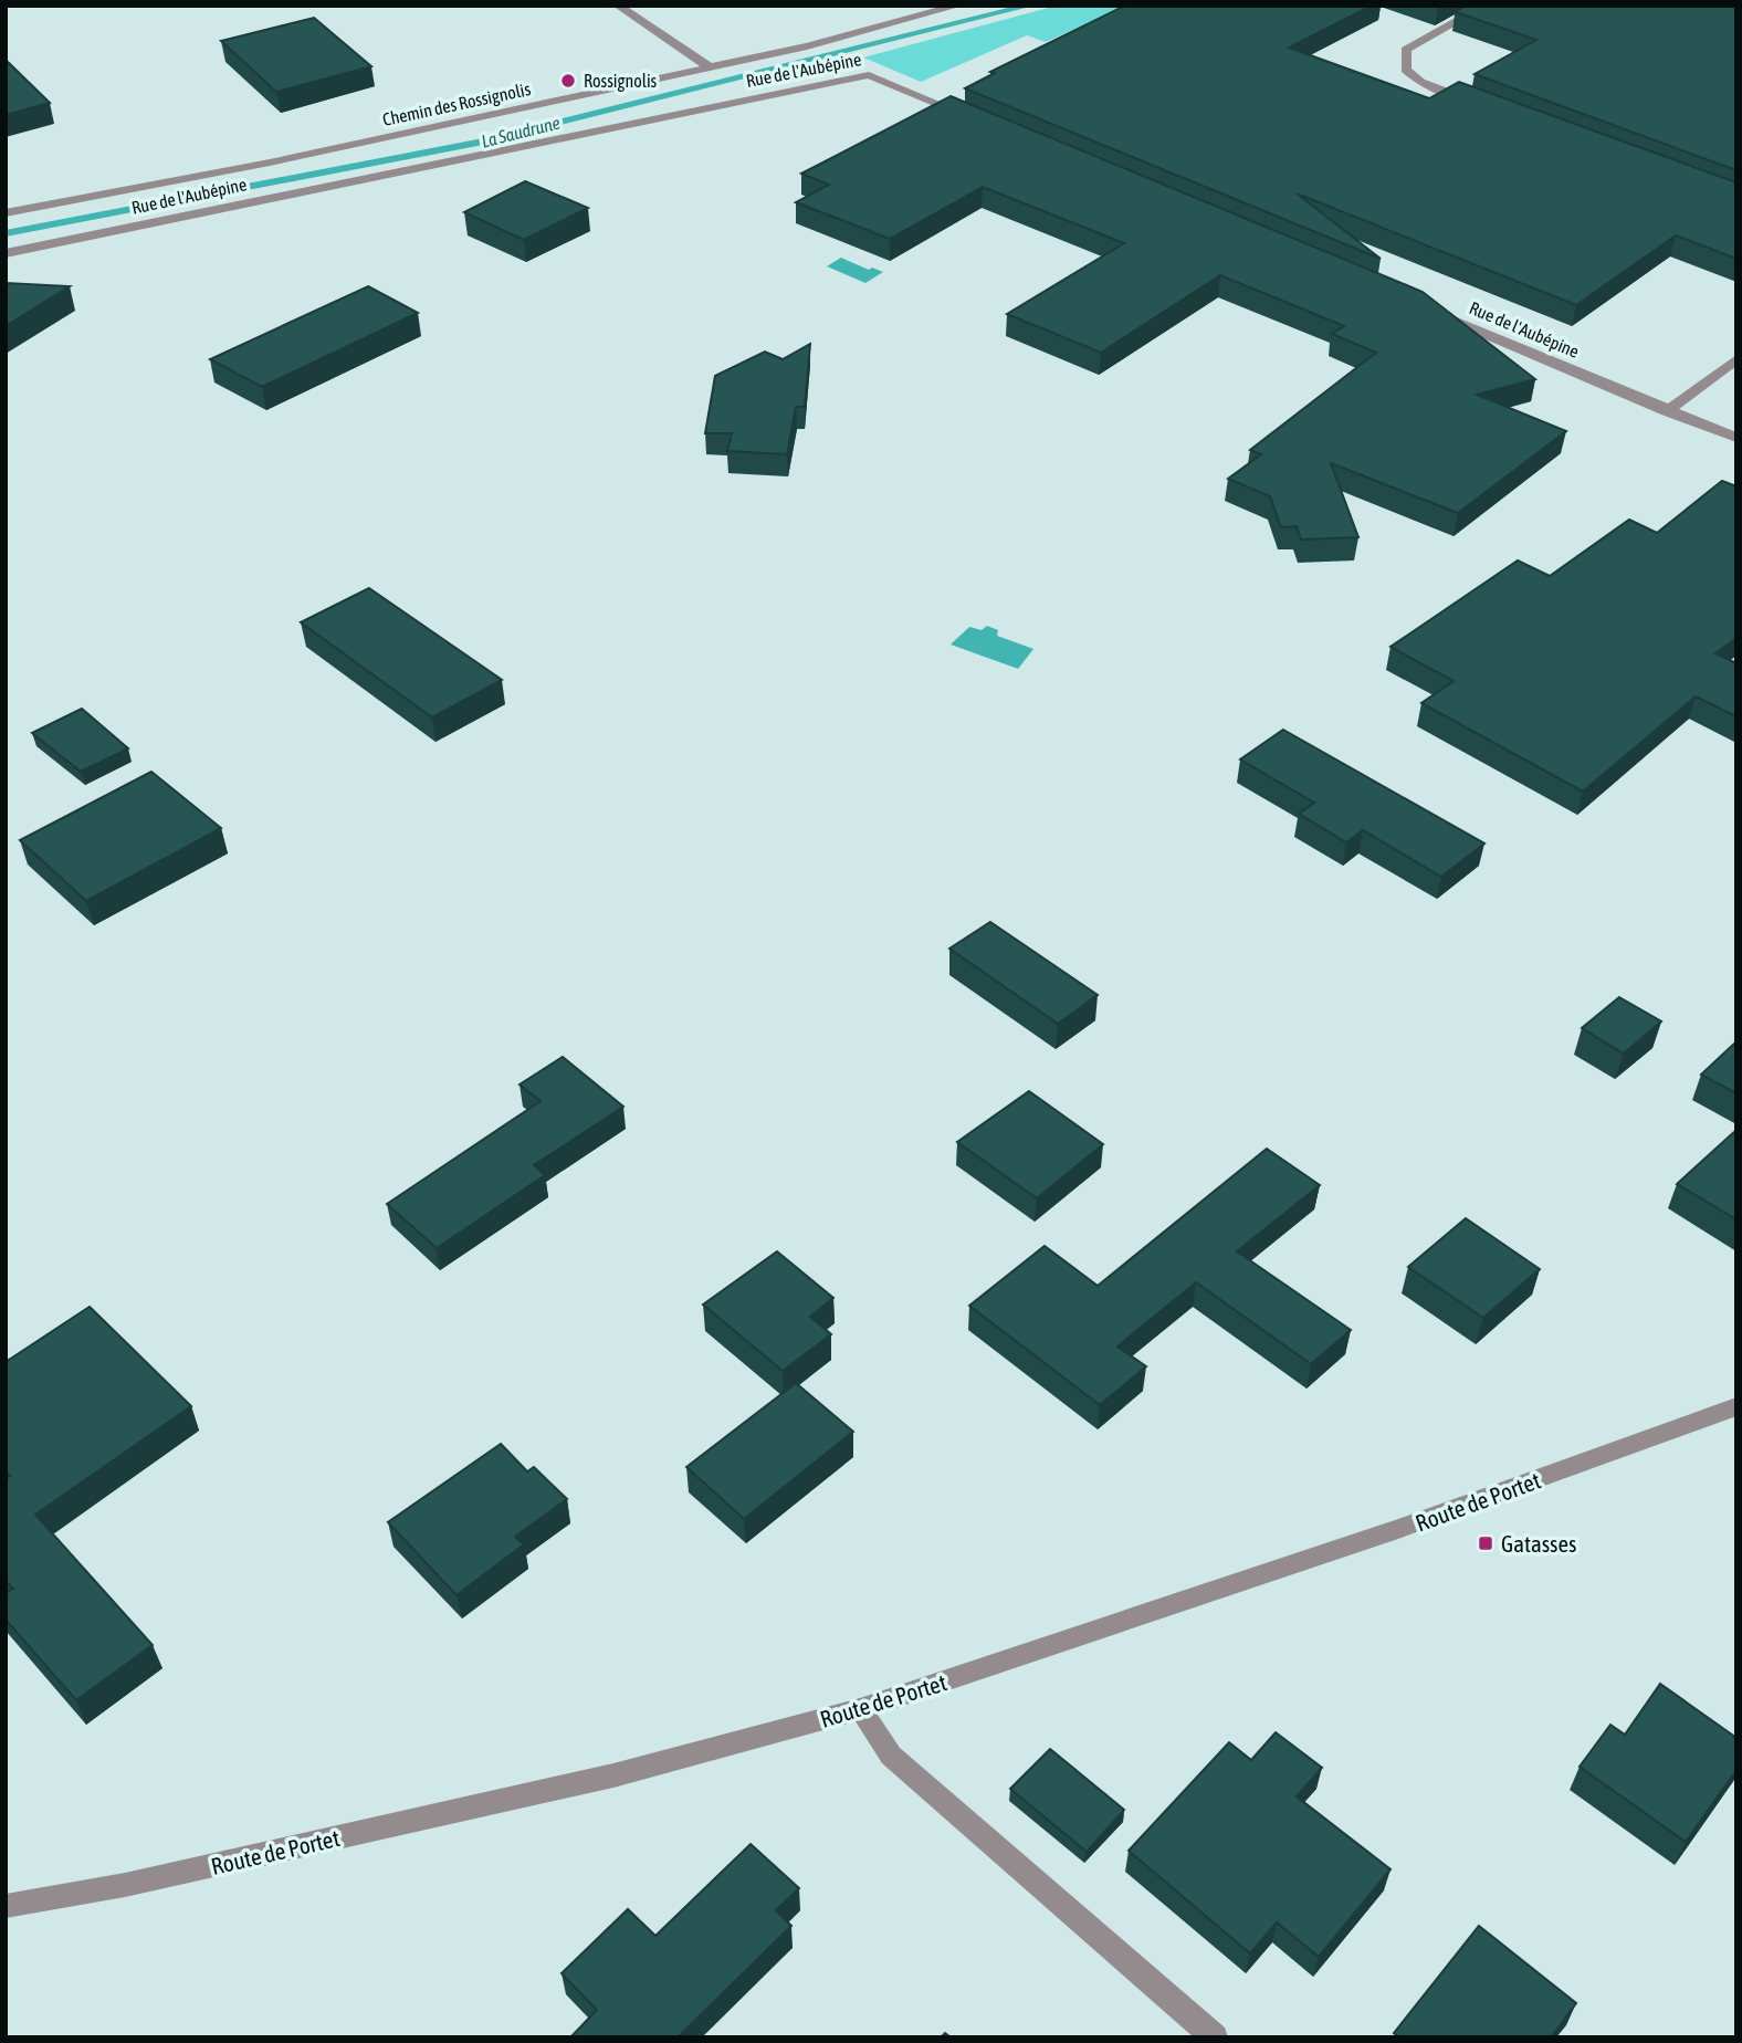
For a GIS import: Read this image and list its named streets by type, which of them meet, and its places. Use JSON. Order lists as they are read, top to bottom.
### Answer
{
  "streets": {
    "street": ["Rue de l'Aubépine", "Chemin des Rossignolis", "Route de Portet"]
  },
  "water": ["La Saudrune"],
  "places": {
    "other": ["Rossignolis"],
    "transit": ["Gatasses"]
  }
}
